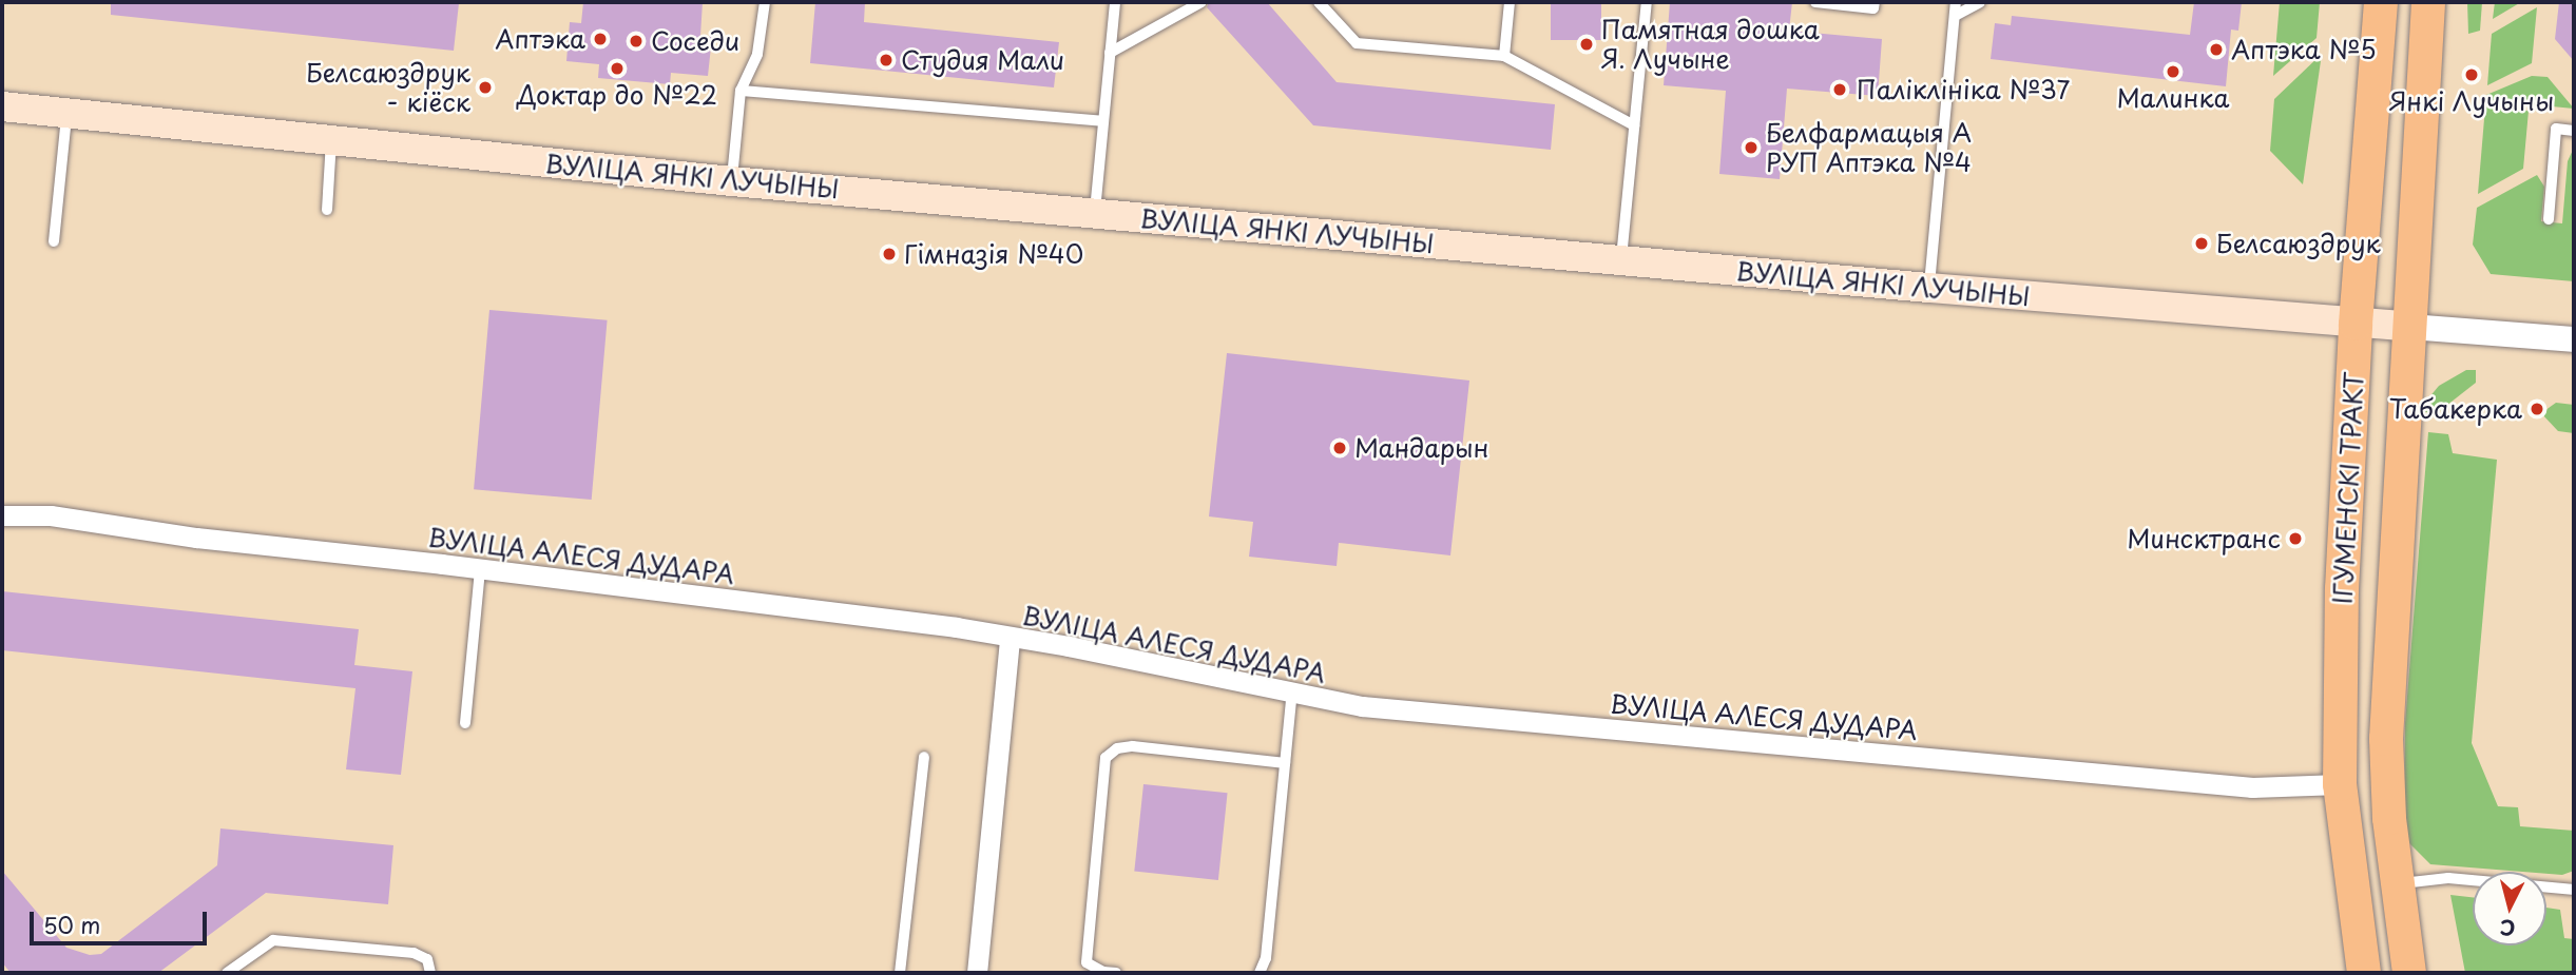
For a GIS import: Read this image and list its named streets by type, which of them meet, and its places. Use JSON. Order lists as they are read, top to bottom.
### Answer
{
  "streets": {
    "main road": ["ВУЛІЦА ЯНКІ ЛУЧЫНЫ", "ІГУМЕНСКІ ТРАКТ"],
    "street": ["ВУЛІЦА АЛЕСЯ ДУДАРА"]
  },
  "crossings": [
    ["ВУЛІЦА ЯНКІ ЛУЧЫНЫ", "ІГУМЕНСКІ ТРАКТ"],
    ["ІГУМЕНСКІ ТРАКТ", "ВУЛІЦА АЛЕСЯ ДУДАРА"]
  ],
  "places": [
    "Аптэка",
    "Соседи",
    "Памятная дошка Я. Лучыне",
    "Аптэка №5",
    "Студия Мали",
    "Доктар до №22",
    "Малинка",
    "Янкі Лучыны",
    "Белсаюздрук - кіёск",
    "Паліклініка №37",
    "Белфармацыя А РУП Аптэка №4",
    "Белсаюздрук",
    "Гімназія №40",
    "Табакерка",
    "Мандарын",
    "Минсктранс"
  ],
  "scale_bar": "50 m",
  "north": "bottom"
}
